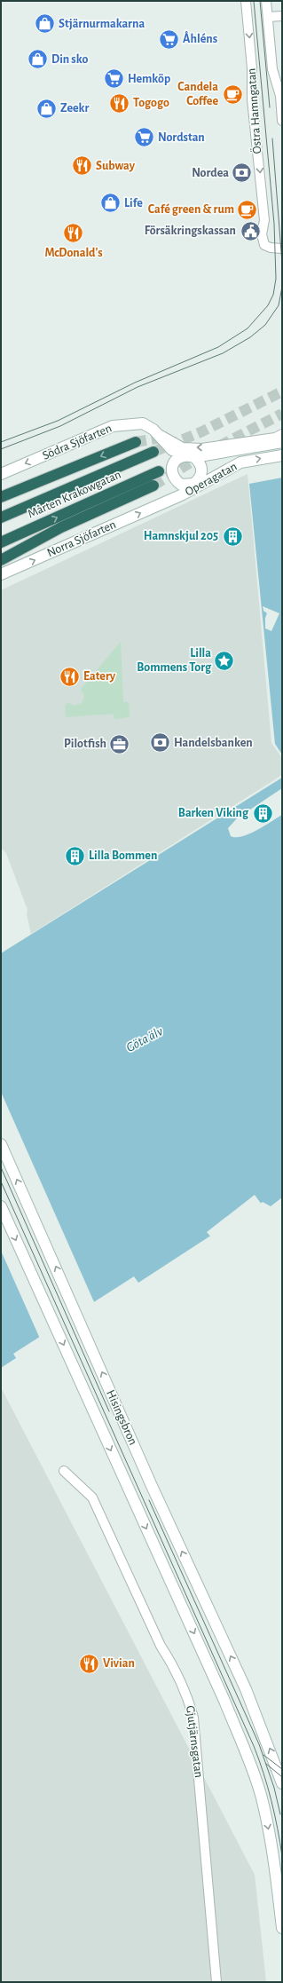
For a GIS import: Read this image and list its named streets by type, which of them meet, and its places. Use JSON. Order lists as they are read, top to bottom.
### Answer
{
  "streets": {
    "highway": ["Mårten Krakowgatan"],
    "main road": [
      "Södra Sjöfarten",
      "Operagatan",
      "Norra Sjöfarten",
      "Hisingsbron"
    ],
    "street": ["Östra Hamngatan", "Gjutjärnsgatan"]
  },
  "crossings": [
    ["Södra Sjöfarten", "Operagatan"],
    ["Operagatan", "Norra Sjöfarten"]
  ],
  "one_way": ["Södra Sjöfarten", "Norra Sjöfarten"],
  "water": ["Göta älv"],
  "places": {
    "shop": [
      "Stjärnurmakarna",
      "Din sko",
      "Zeekr",
      "Life"
    ],
    "supermarket": ["Åhléns", "Hemköp", "Nordstan"],
    "cafe": ["Candela Coffee", "Café green & rum"],
    "restaurant": [
      "Togogo",
      "Subway",
      "McDonald's",
      "Eatery",
      "Vivian"
    ],
    "bank": ["Nordea", "Handelsbanken"],
    "public building": ["Försäkringskassan"],
    "building": ["Hamnskjul 205", "Barken Viking", "Lilla Bommen"],
    "place": ["Lilla Bommens Torg"],
    "office": ["Pilotfish"]
  }
}
